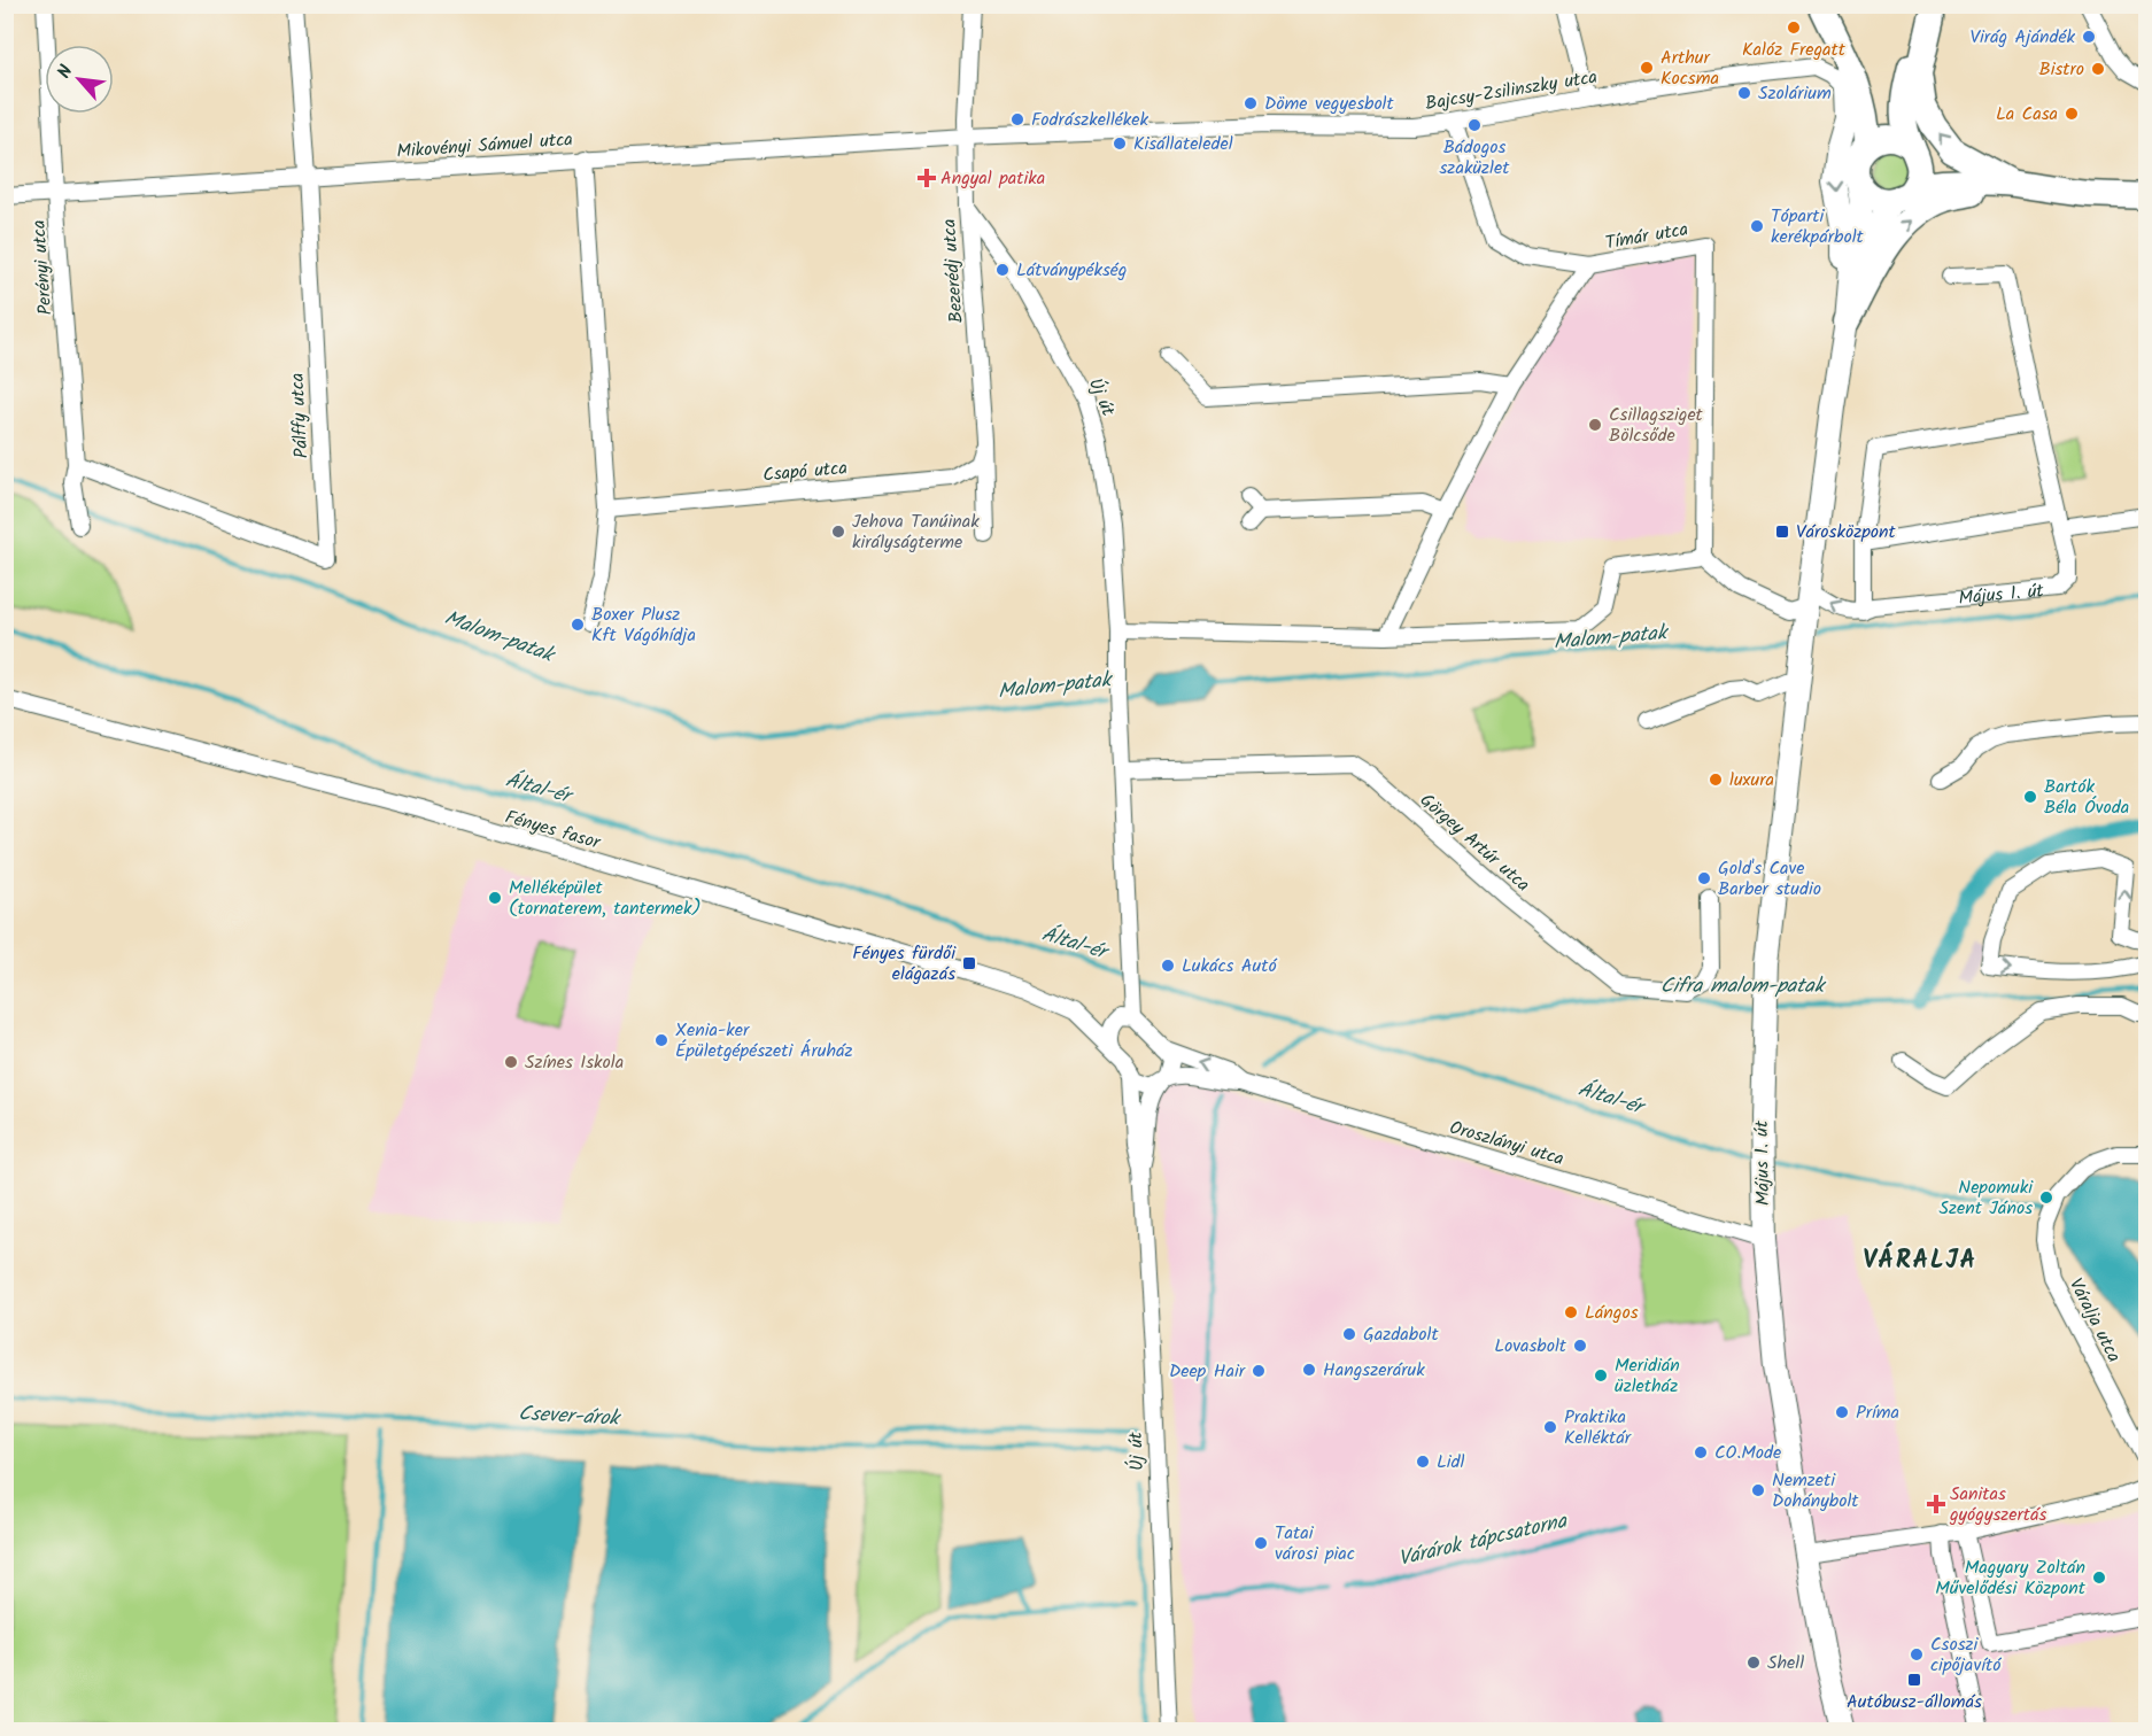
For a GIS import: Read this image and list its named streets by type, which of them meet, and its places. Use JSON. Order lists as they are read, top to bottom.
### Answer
{
  "streets": {
    "main road": ["Május 1. út"],
    "street": [
      "Bajcsy-Zsilinszky utca",
      "Mikovényi Sámuel utca",
      "Tímár utca",
      "Perényi utca",
      "Bezerédj utca",
      "Új út",
      "Pálffy utca",
      "Csapó utca",
      "Fényes fasor",
      "Görgey Artúr utca",
      "Oroszlányi utca",
      "Váralja utca"
    ]
  },
  "crossings": [
    ["Bajcsy-Zsilinszky utca", "Mikovényi Sámuel utca"],
    ["Bajcsy-Zsilinszky utca", "Tímár utca"],
    ["Bajcsy-Zsilinszky utca", "Bezerédj utca"],
    ["Mikovényi Sámuel utca", "Perényi utca"],
    ["Mikovényi Sámuel utca", "Bezerédj utca"],
    ["Mikovényi Sámuel utca", "Pálffy utca"],
    ["Perényi utca", "Pálffy utca"],
    ["Bezerédj utca", "Új út"],
    ["Bezerédj utca", "Csapó utca"],
    ["Új út", "Fényes fasor"],
    ["Új út", "Görgey Artúr utca"],
    ["Új út", "Oroszlányi utca"],
    ["Május 1. út", "Oroszlányi utca"],
    ["Fényes fasor", "Oroszlányi utca"]
  ],
  "districts": ["VÁRALJA"],
  "water": [
    "Malom-patak",
    "Által-ér",
    "Cifra malom-patak",
    "Csever-árok",
    "Várárok tápcsatorna"
  ],
  "places": {
    "other": [
      "Kalóz Fregatt",
      "Virág Ajándék",
      "Arthur Kocsma",
      "Bistro",
      "Szolárium",
      "Döme vegyesbolt",
      "La Casa",
      "Fodrászkellékek",
      "Bádogos szaküzlet",
      "Kisállateledel",
      "Tóparti kerékpárbolt",
      "Látványpékség",
      "Csillagsziget Bölcsőde",
      "Jehova Tanúinak királyságterme",
      "Boxer Plusz Kft Vágóhídja",
      "luxura",
      "Bartók Béla Óvoda",
      "Gold's Cave Barber studio",
      "Melléképület (tornaterem, tantermek)",
      "Lukács Autó",
      "Xenia-ker Épületgépészeti Áruház",
      "Színes Iskola",
      "Nepomuki Szent János",
      "Lángos",
      "Gazdabolt",
      "Lovasbolt",
      "Hangszeráruk",
      "Deep Hair",
      "Meridián üzletház",
      "Príma",
      "Praktika Kelléktár",
      "CO.Mode",
      "Lidl",
      "Nemzeti Dohánybolt",
      "Tatai városi piac",
      "Magyary Zoltán Művelődési Központ",
      "Csoszi cipőjavító",
      "Shell"
    ],
    "health": ["Angyal patika", "Sanitas gyógyszertás"],
    "transit": ["Városközpont", "Fényes fürdői elágazás", "Autóbusz-állomás"]
  },
  "north": "top left"
}
